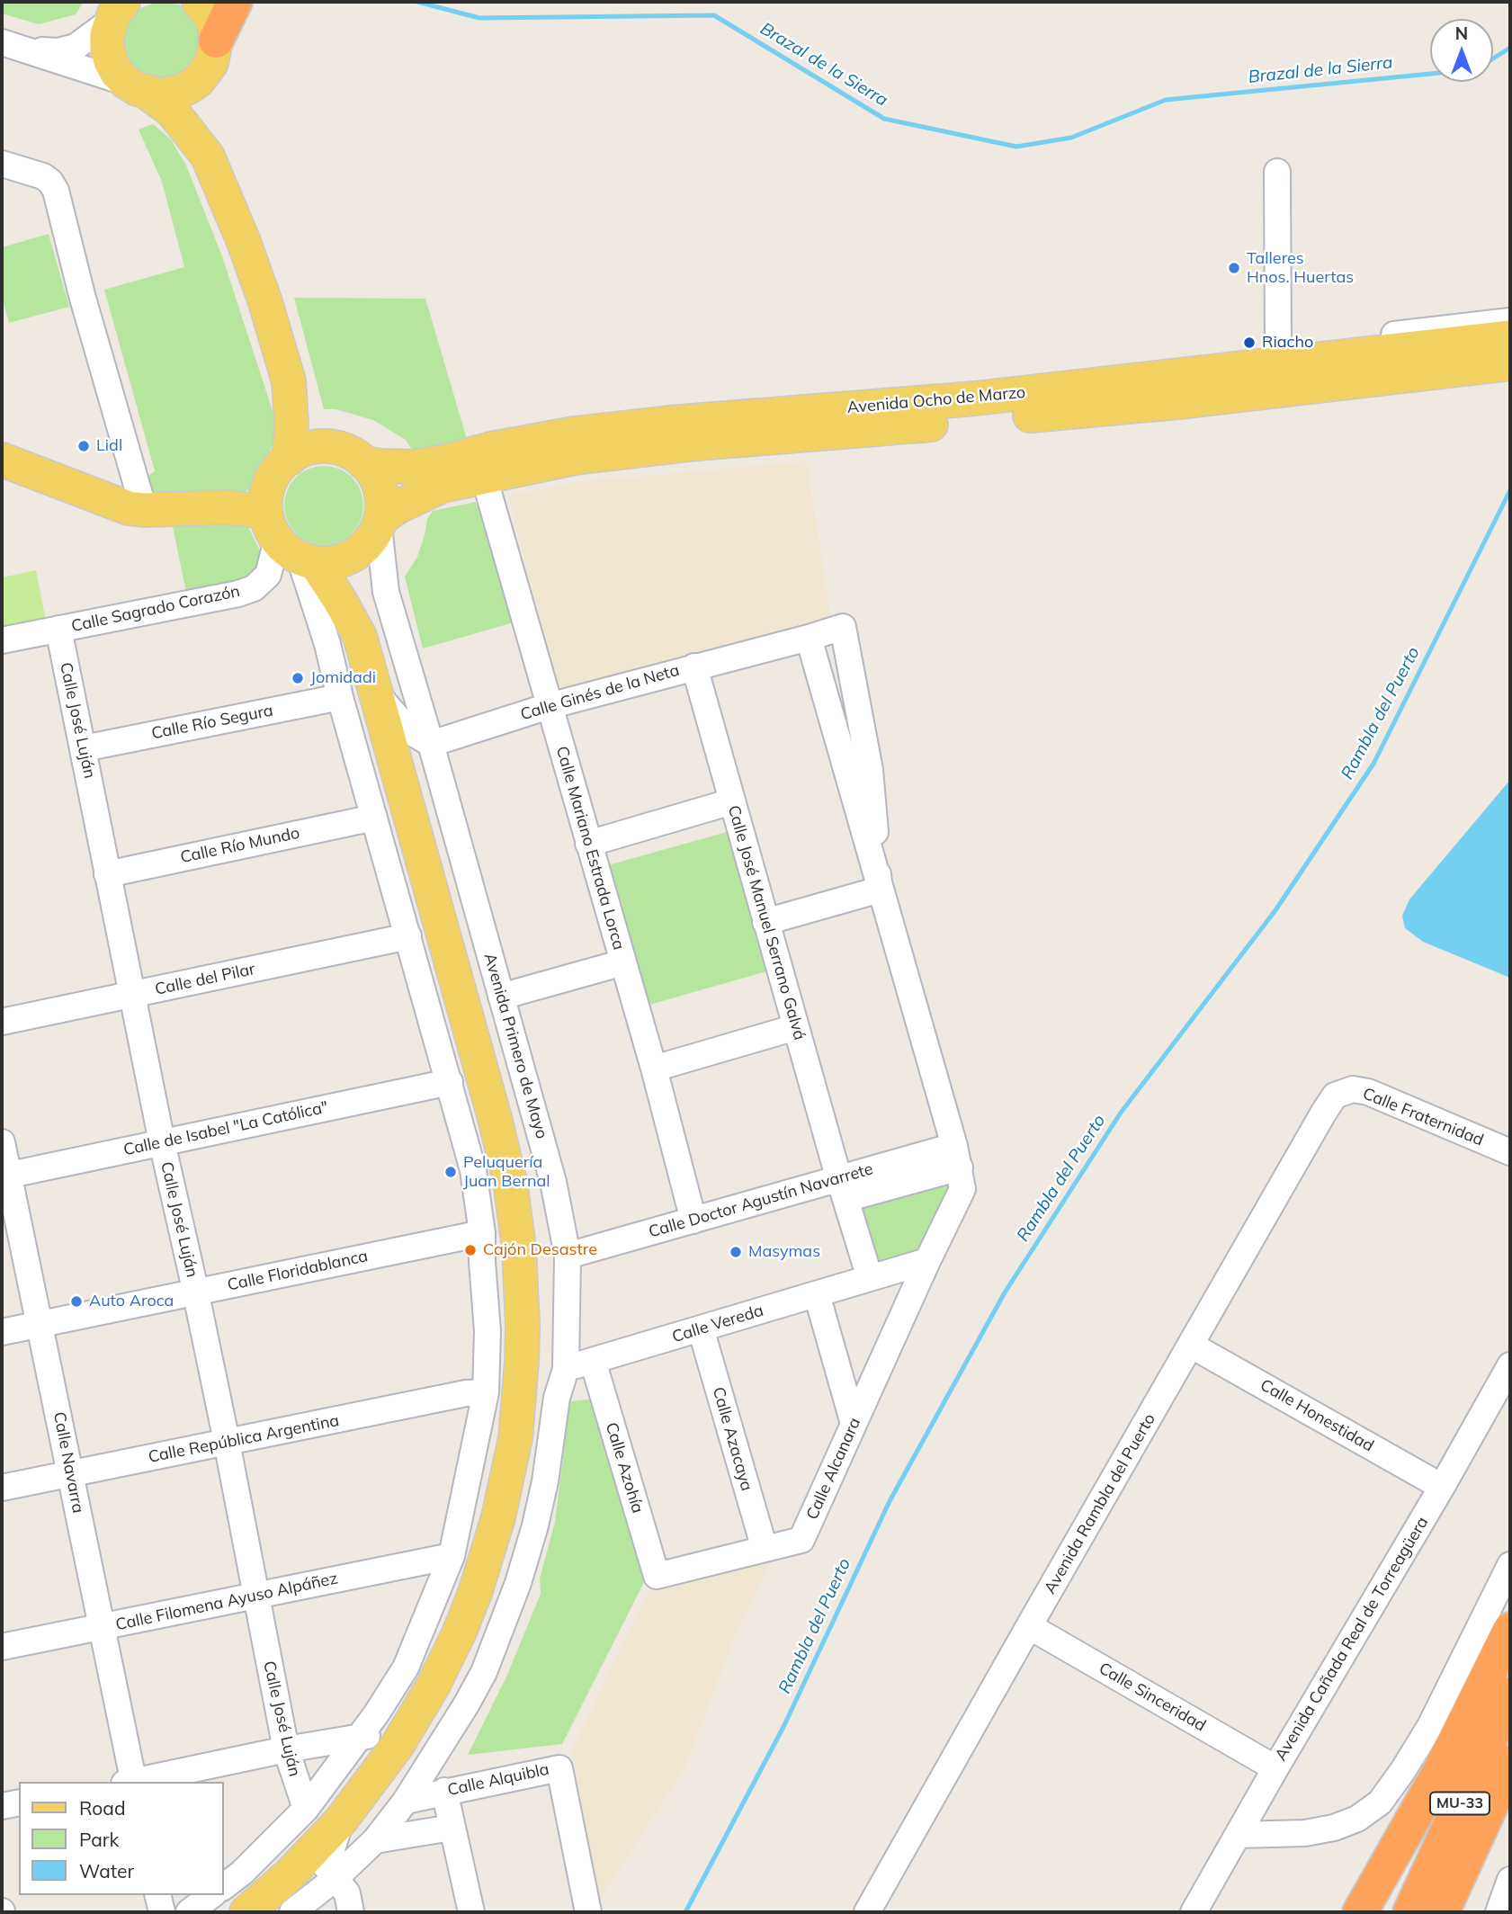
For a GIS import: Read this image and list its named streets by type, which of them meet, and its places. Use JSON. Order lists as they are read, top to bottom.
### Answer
{
  "streets": {
    "highway": ["MU-33"],
    "main road": ["Avenida Ocho de Marzo", "Avenida Primero de Mayo"],
    "street": [
      "Calle Sagrado Corazón",
      "Calle Ginés de la Neta",
      "Calle José Luján",
      "Calle Río Segura",
      "Calle Río Mundo",
      "Calle Mariano Estrada Lorca",
      "Calle José Manuel Serrano Galvá",
      "Calle del Pilar",
      "Calle Fraternidad",
      "Calle de Isabel \"La Católica\"",
      "Calle Doctor Agustín Navarrete",
      "Calle Floridablanca",
      "Calle Vereda",
      "Calle Honestidad",
      "Calle República Argentina",
      "Calle Azacaya",
      "Calle Navarra",
      "Calle Azohía",
      "Calle Alcanara",
      "Avenida Rambla del Puerto",
      "Calle Filomena Ayuso Alpáñez",
      "Avenida Cañada Real de Torreagüera",
      "Calle Sinceridad",
      "Calle Alquibla"
    ]
  },
  "crossings": [
    ["Avenida Ocho de Marzo", "Calle Sagrado Corazón"],
    ["Avenida Ocho de Marzo", "Calle Mariano Estrada Lorca"],
    ["Avenida Ocho de Marzo", "Avenida Primero de Mayo"],
    ["Calle Sagrado Corazón", "Calle José Luján"],
    ["Calle Sagrado Corazón", "Avenida Primero de Mayo"],
    ["Calle Ginés de la Neta", "Calle Mariano Estrada Lorca"],
    ["Calle Ginés de la Neta", "Calle José Manuel Serrano Galvá"],
    ["Calle Ginés de la Neta", "Avenida Primero de Mayo"],
    ["Calle José Luján", "Calle Río Segura"],
    ["Calle José Luján", "Calle Río Mundo"],
    ["Calle José Luján", "Calle del Pilar"],
    ["Calle José Luján", "Avenida Primero de Mayo"],
    ["Calle José Luján", "Calle de Isabel \"La Católica\""],
    ["Calle José Luján", "Calle Floridablanca"],
    ["Calle José Luján", "Calle República Argentina"],
    ["Calle José Luján", "Calle Filomena Ayuso Alpáñez"],
    ["Calle Río Segura", "Avenida Primero de Mayo"],
    ["Calle Río Mundo", "Avenida Primero de Mayo"],
    ["Calle Mariano Estrada Lorca", "Calle Doctor Agustín Navarrete"],
    ["Calle José Manuel Serrano Galvá", "Calle Doctor Agustín Navarrete"],
    ["Calle José Manuel Serrano Galvá", "Calle Vereda"],
    ["Calle del Pilar", "Avenida Primero de Mayo"],
    ["Avenida Primero de Mayo", "Calle de Isabel \"La Católica\""],
    ["Avenida Primero de Mayo", "Calle Doctor Agustín Navarrete"],
    ["Avenida Primero de Mayo", "Calle Floridablanca"],
    ["Avenida Primero de Mayo", "Calle Vereda"],
    ["Avenida Primero de Mayo", "Calle República Argentina"],
    ["Avenida Primero de Mayo", "Calle Filomena Ayuso Alpáñez"],
    ["Avenida Primero de Mayo", "Calle Alquibla"],
    ["Calle Fraternidad", "Avenida Rambla del Puerto"],
    ["Calle de Isabel \"La Católica\"", "Calle Navarra"],
    ["Calle Doctor Agustín Navarrete", "Calle Alcanara"],
    ["Calle Floridablanca", "Calle Navarra"],
    ["Calle Vereda", "Calle Azacaya"],
    ["Calle Vereda", "Calle Azohía"],
    ["Calle Vereda", "Calle Alcanara"],
    ["Calle Honestidad", "Avenida Rambla del Puerto"],
    ["Calle Honestidad", "Avenida Cañada Real de Torreagüera"],
    ["Calle República Argentina", "Calle Navarra"],
    ["Calle Azacaya", "Calle Alcanara"],
    ["Calle Navarra", "Calle Filomena Ayuso Alpáñez"],
    ["Calle Azohía", "Calle Alcanara"],
    ["Avenida Rambla del Puerto", "Calle Sinceridad"],
    ["Avenida Cañada Real de Torreagüera", "Calle Sinceridad"]
  ],
  "water": ["Brazal de la Sierra", "Rambla del Puerto"],
  "places": [
    "Talleres Hnos. Huertas",
    "Riacho",
    "Lidl",
    "Jomidadi",
    "Peluquería Juan Bernal",
    "Cajón Desastre",
    "Masymas",
    "Auto Aroca"
  ],
  "legend": ["Road", "Park", "Water"],
  "north": "top"
}
